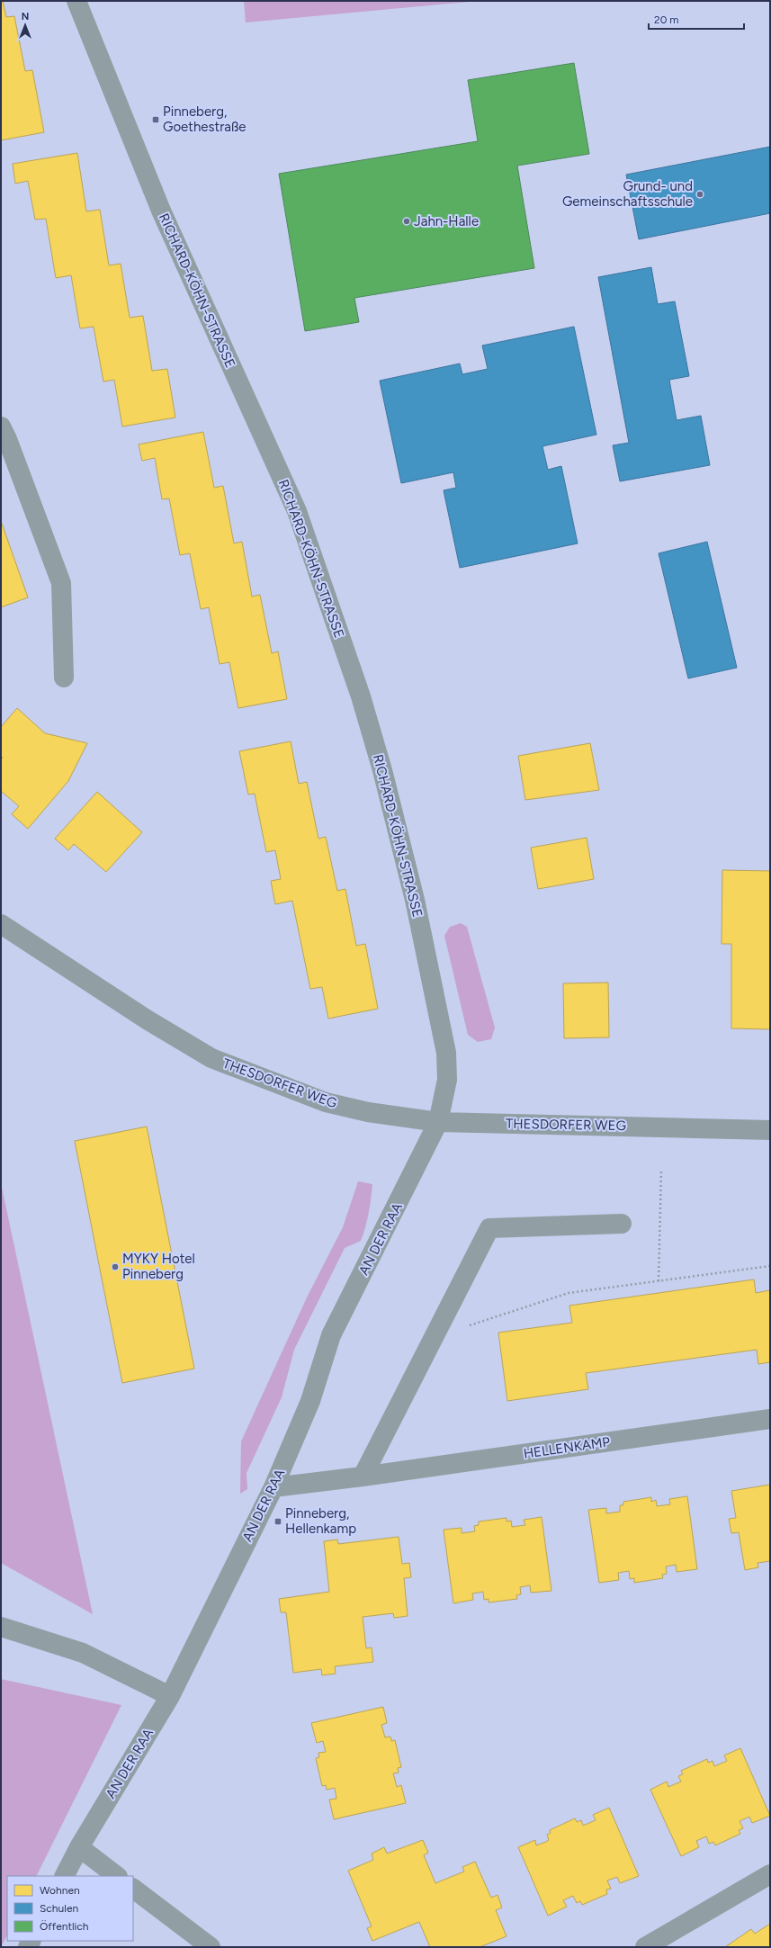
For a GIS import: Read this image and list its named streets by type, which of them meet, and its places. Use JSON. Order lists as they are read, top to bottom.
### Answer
{
  "streets": {
    "street": [
      "RICHARD-KÖHN-STRASSE",
      "THESDORFER WEG",
      "AN DER RAA",
      "HELLENKAMP"
    ]
  },
  "crossings": [
    ["RICHARD-KÖHN-STRASSE", "THESDORFER WEG"],
    ["RICHARD-KÖHN-STRASSE", "AN DER RAA"],
    ["THESDORFER WEG", "AN DER RAA"],
    ["AN DER RAA", "HELLENKAMP"]
  ],
  "places": {
    "transit": ["Pinneberg, Goethestraße", "Pinneberg, Hellenkamp"],
    "other": ["Grund- und Gemeinschaftsschule", "Jahn-Halle", "MYKY Hotel Pinneberg"]
  },
  "legend": ["Wohnen", "Schulen", "Öffentlich"],
  "scale_bar": "20 m",
  "north": "top"
}
